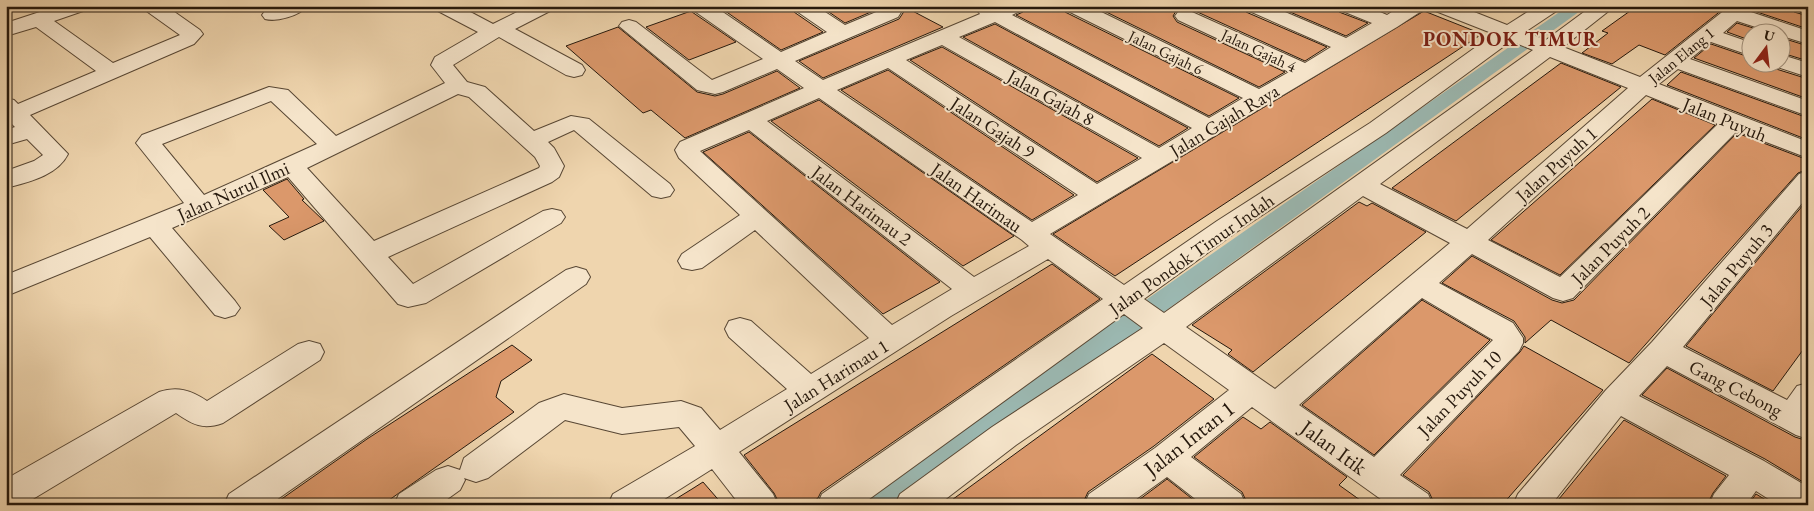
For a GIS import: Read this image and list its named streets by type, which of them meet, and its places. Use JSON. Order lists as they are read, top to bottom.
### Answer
{
  "streets": {
    "street": [
      "Jalan Gajah 4",
      "Jalan Gajah 6",
      "Jalan Elang 1",
      "Jalan Gajah 8",
      "Jalan Puyuh",
      "Jalan Gajah Raya",
      "Jalan Gajah 9",
      "Jalan Puyuh 1",
      "Jalan Nurul Ilmi",
      "Jalan Harimau",
      "Jalan Harimau 2",
      "Jalan Puyuh 2",
      "Jalan Pondok Timur Indah",
      "Jalan Puyuh 3",
      "Jalan Harimau 1",
      "Gang Cebong",
      "Jalan Puyuh 10",
      "Jalan Intan 1",
      "Jalan Itik"
    ]
  },
  "crossings": [
    ["Jalan Gajah 4", "Jalan Gajah Raya"],
    ["Jalan Gajah 6", "Jalan Gajah Raya"],
    ["Jalan Elang 1", "Jalan Puyuh"],
    ["Jalan Elang 1", "Jalan Puyuh 1"],
    ["Jalan Gajah 8", "Jalan Gajah Raya"],
    ["Jalan Puyuh", "Jalan Puyuh 1"],
    ["Jalan Puyuh", "Jalan Puyuh 2"],
    ["Jalan Puyuh", "Jalan Pondok Timur Indah"],
    ["Jalan Gajah Raya", "Jalan Gajah 9"],
    ["Jalan Gajah Raya", "Jalan Harimau"],
    ["Jalan Gajah Raya", "Jalan Harimau 1"],
    ["Jalan Puyuh 1", "Jalan Puyuh 2"],
    ["Jalan Puyuh 1", "Jalan Puyuh 10"],
    ["Jalan Puyuh 1", "Jalan Intan 1"],
    ["Jalan Harimau", "Jalan Pondok Timur Indah"],
    ["Jalan Harimau", "Jalan Harimau 1"],
    ["Jalan Harimau", "Jalan Itik"],
    ["Jalan Harimau 2", "Jalan Harimau 1"],
    ["Jalan Puyuh 3", "Gang Cebong"],
    ["Jalan Puyuh 10", "Jalan Intan 1"],
    ["Jalan Puyuh 10", "Jalan Itik"],
    ["Jalan Intan 1", "Jalan Itik"]
  ],
  "districts": ["PONDOK TIMUR"],
  "north": "top"
}
